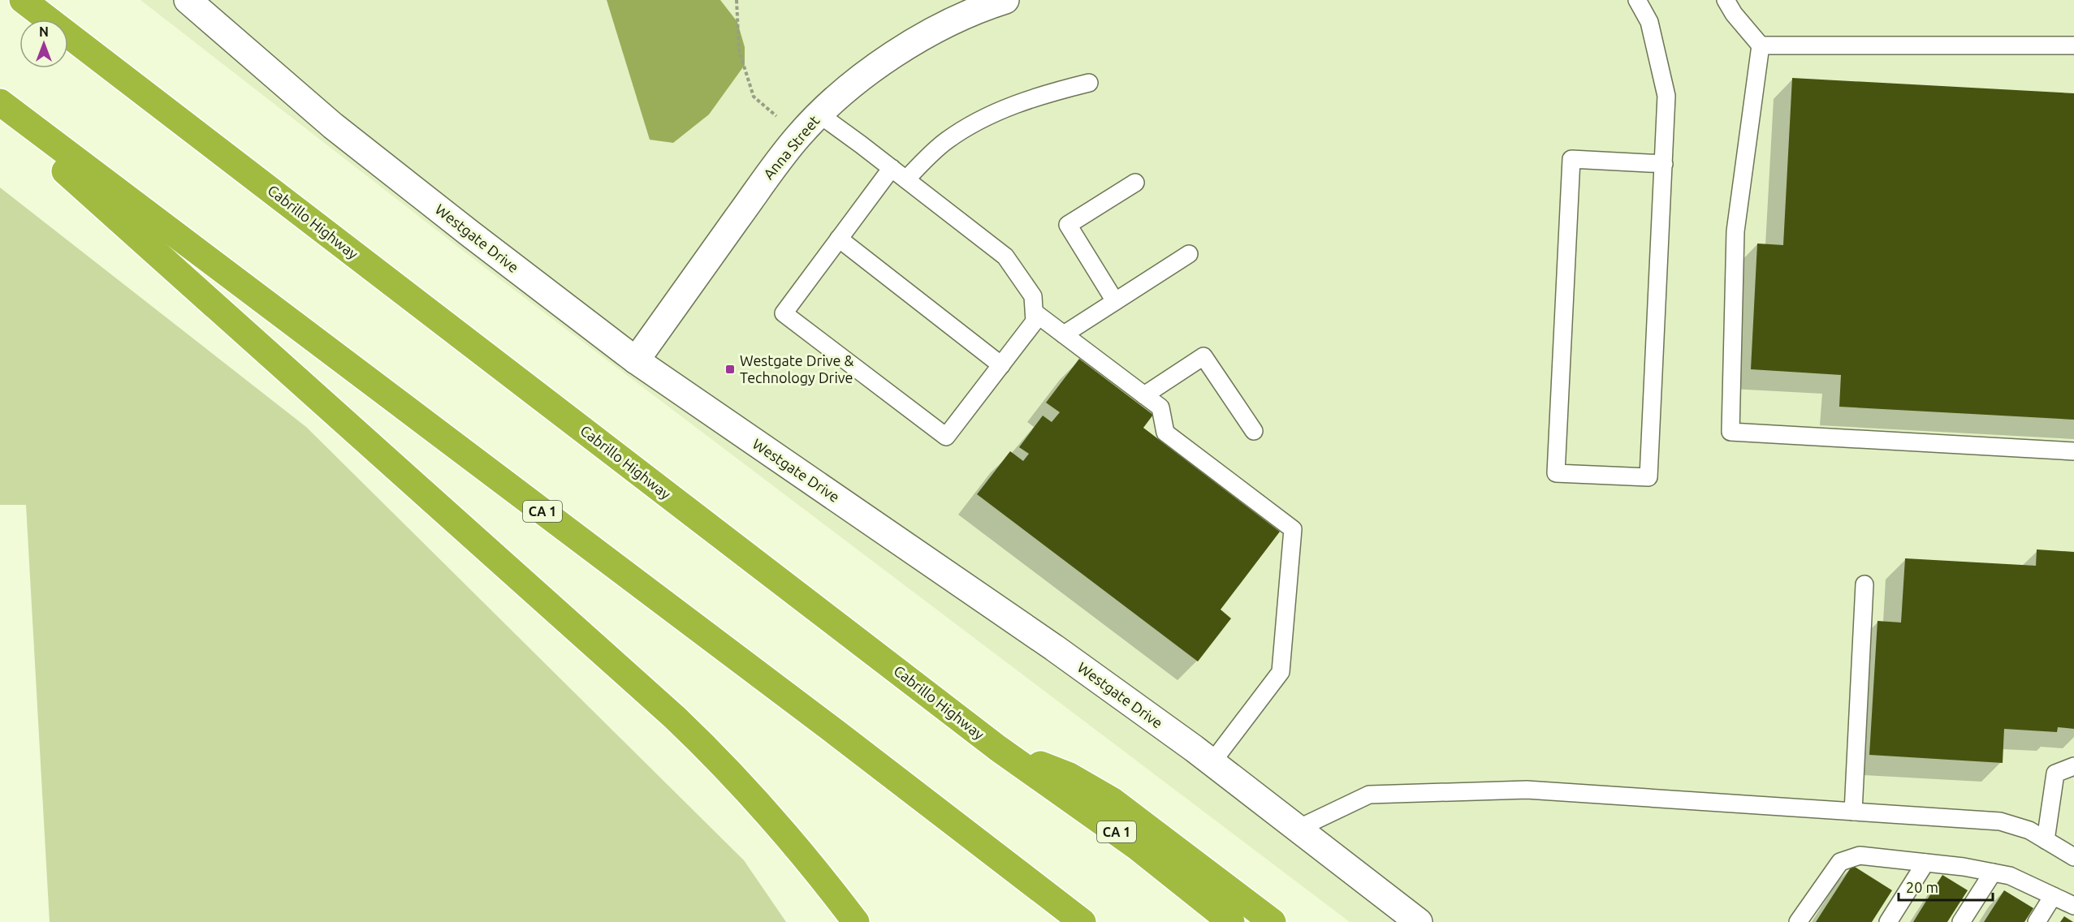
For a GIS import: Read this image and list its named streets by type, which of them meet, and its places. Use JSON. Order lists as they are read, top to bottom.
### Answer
{
  "streets": {
    "highway": ["Cabrillo Highway", "CA 1"],
    "street": ["Anna Street", "Westgate Drive"]
  },
  "crossings": [
    ["Anna Street", "Westgate Drive"]
  ],
  "places": {
    "transit": ["Westgate Drive & Technology Drive"]
  },
  "scale_bar": "20 m",
  "north": "top"
}
